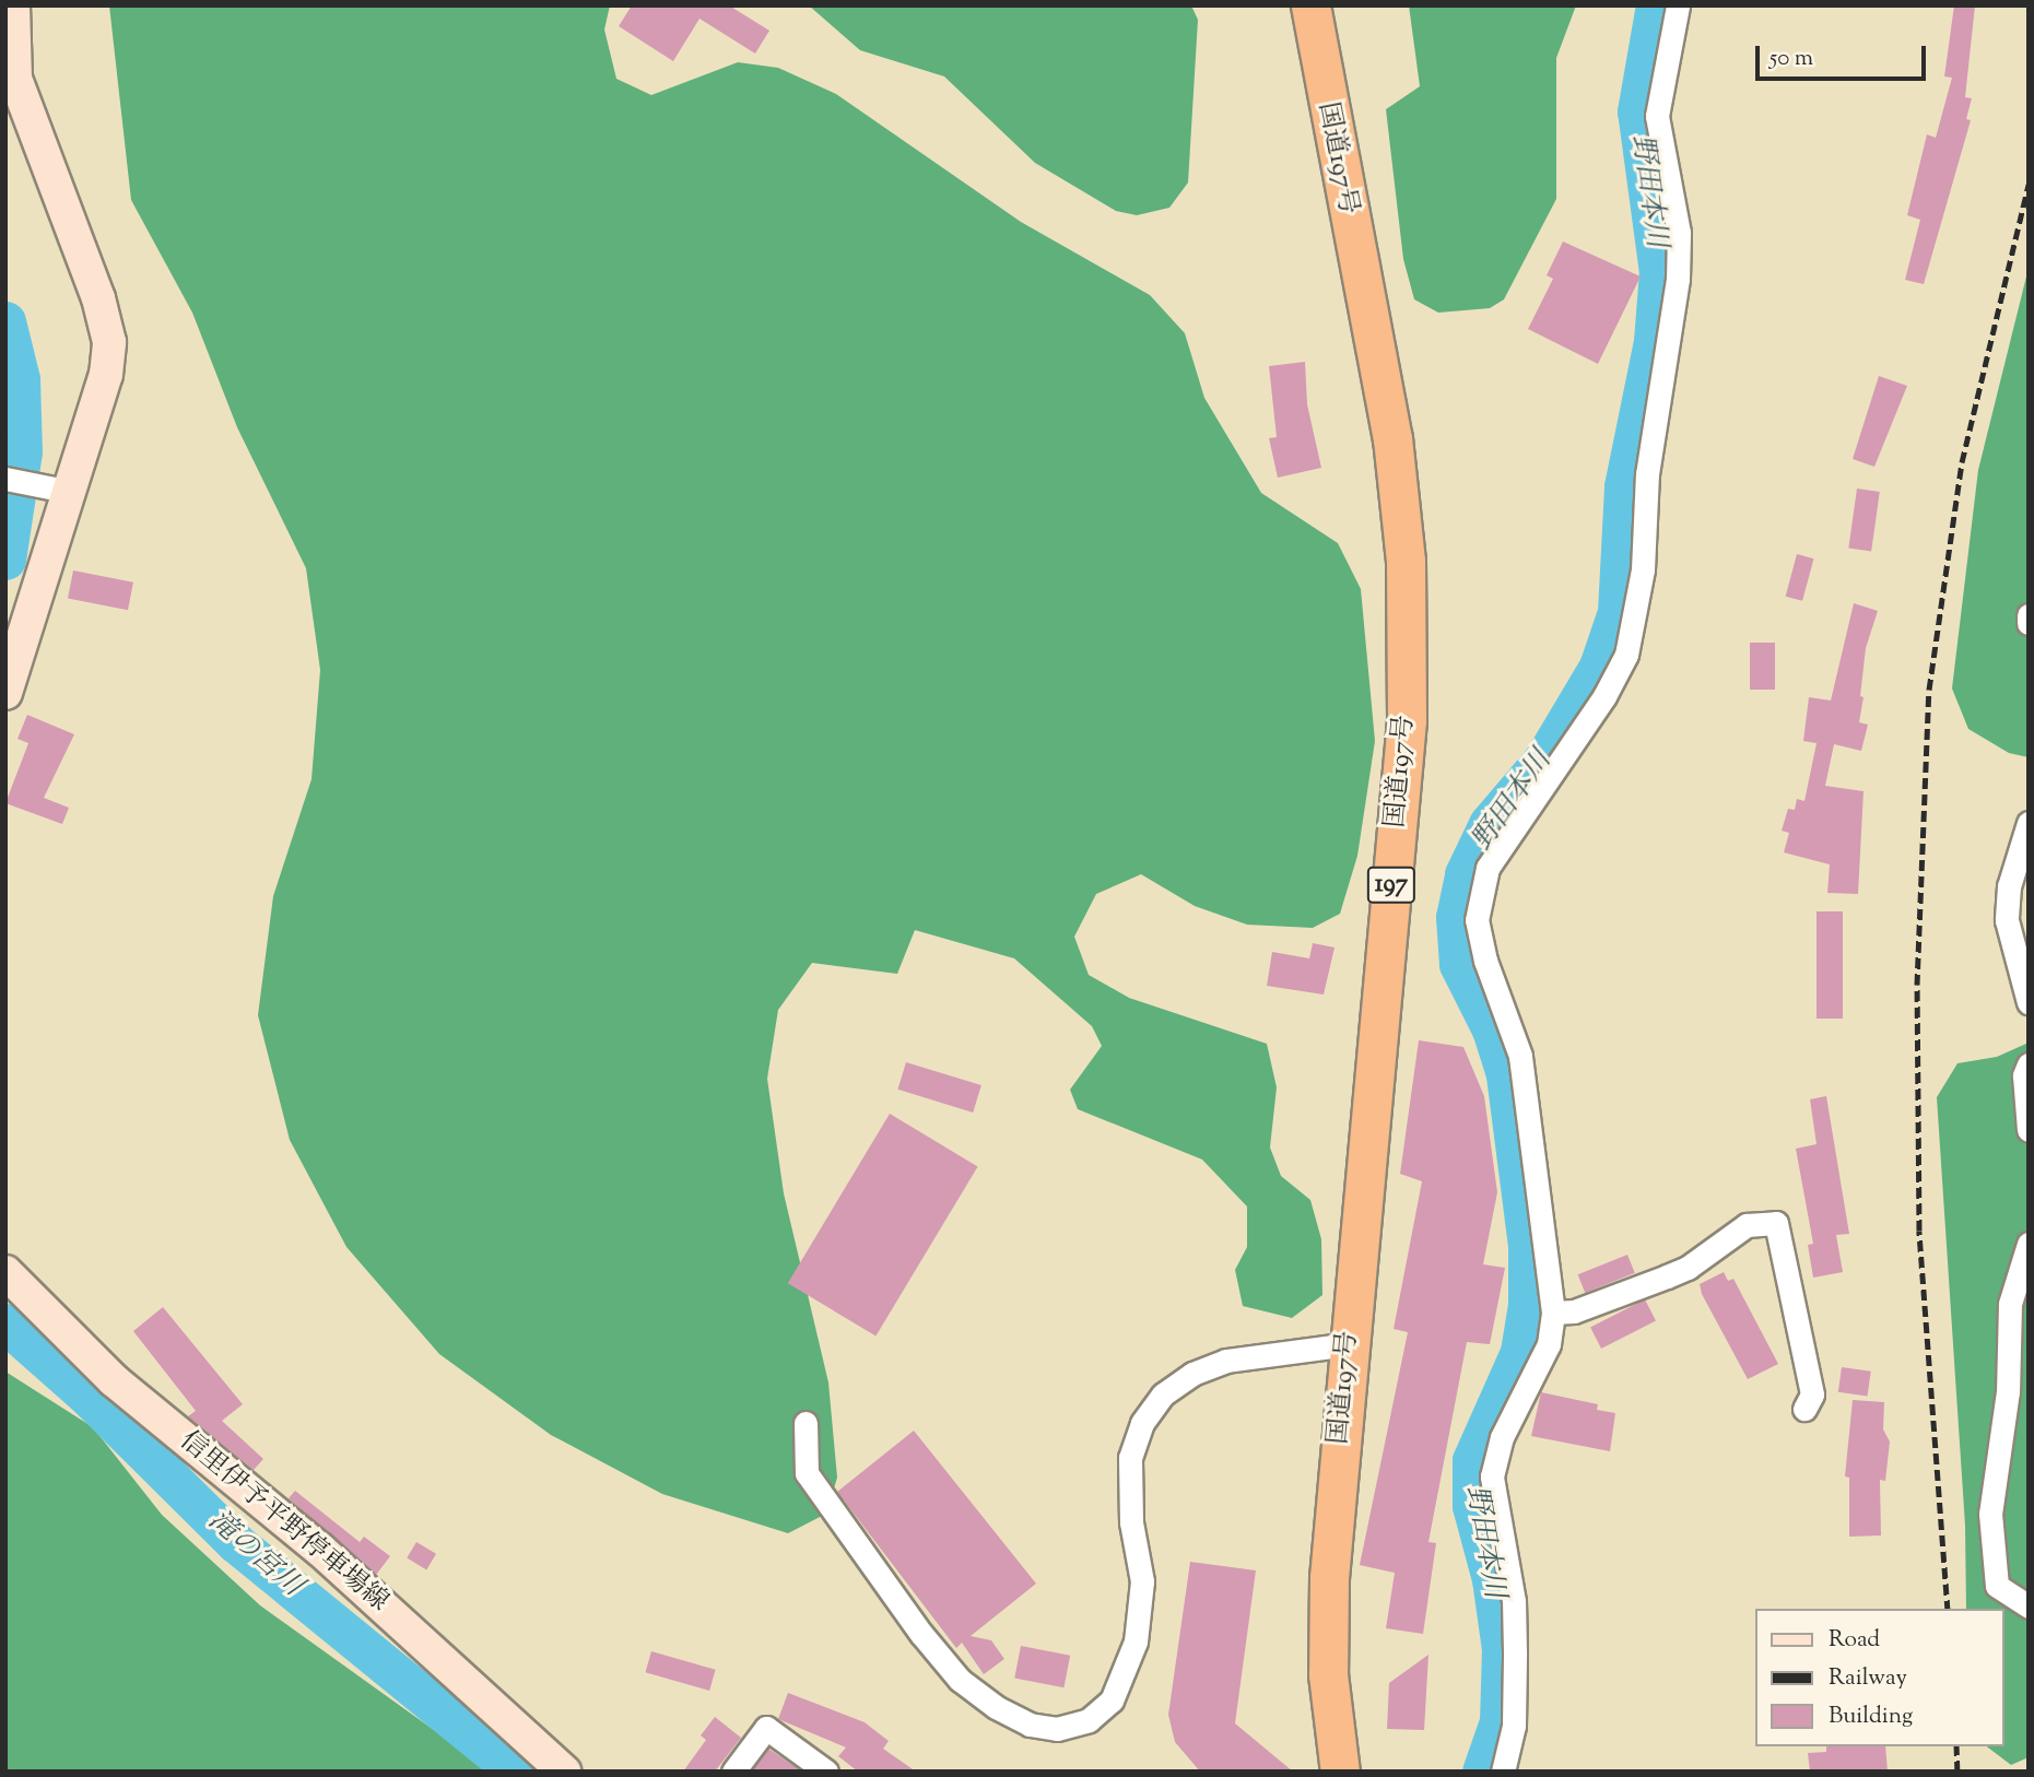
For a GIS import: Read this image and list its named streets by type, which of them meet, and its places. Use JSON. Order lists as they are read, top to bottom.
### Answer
{
  "streets": {
    "highway": ["国道197号", "197"],
    "main road": ["信里伊予平野停車場線"]
  },
  "water": ["野田本川", "滝の宮川"],
  "legend": ["Road", "Railway", "Building"],
  "scale_bar": "50 m"
}
